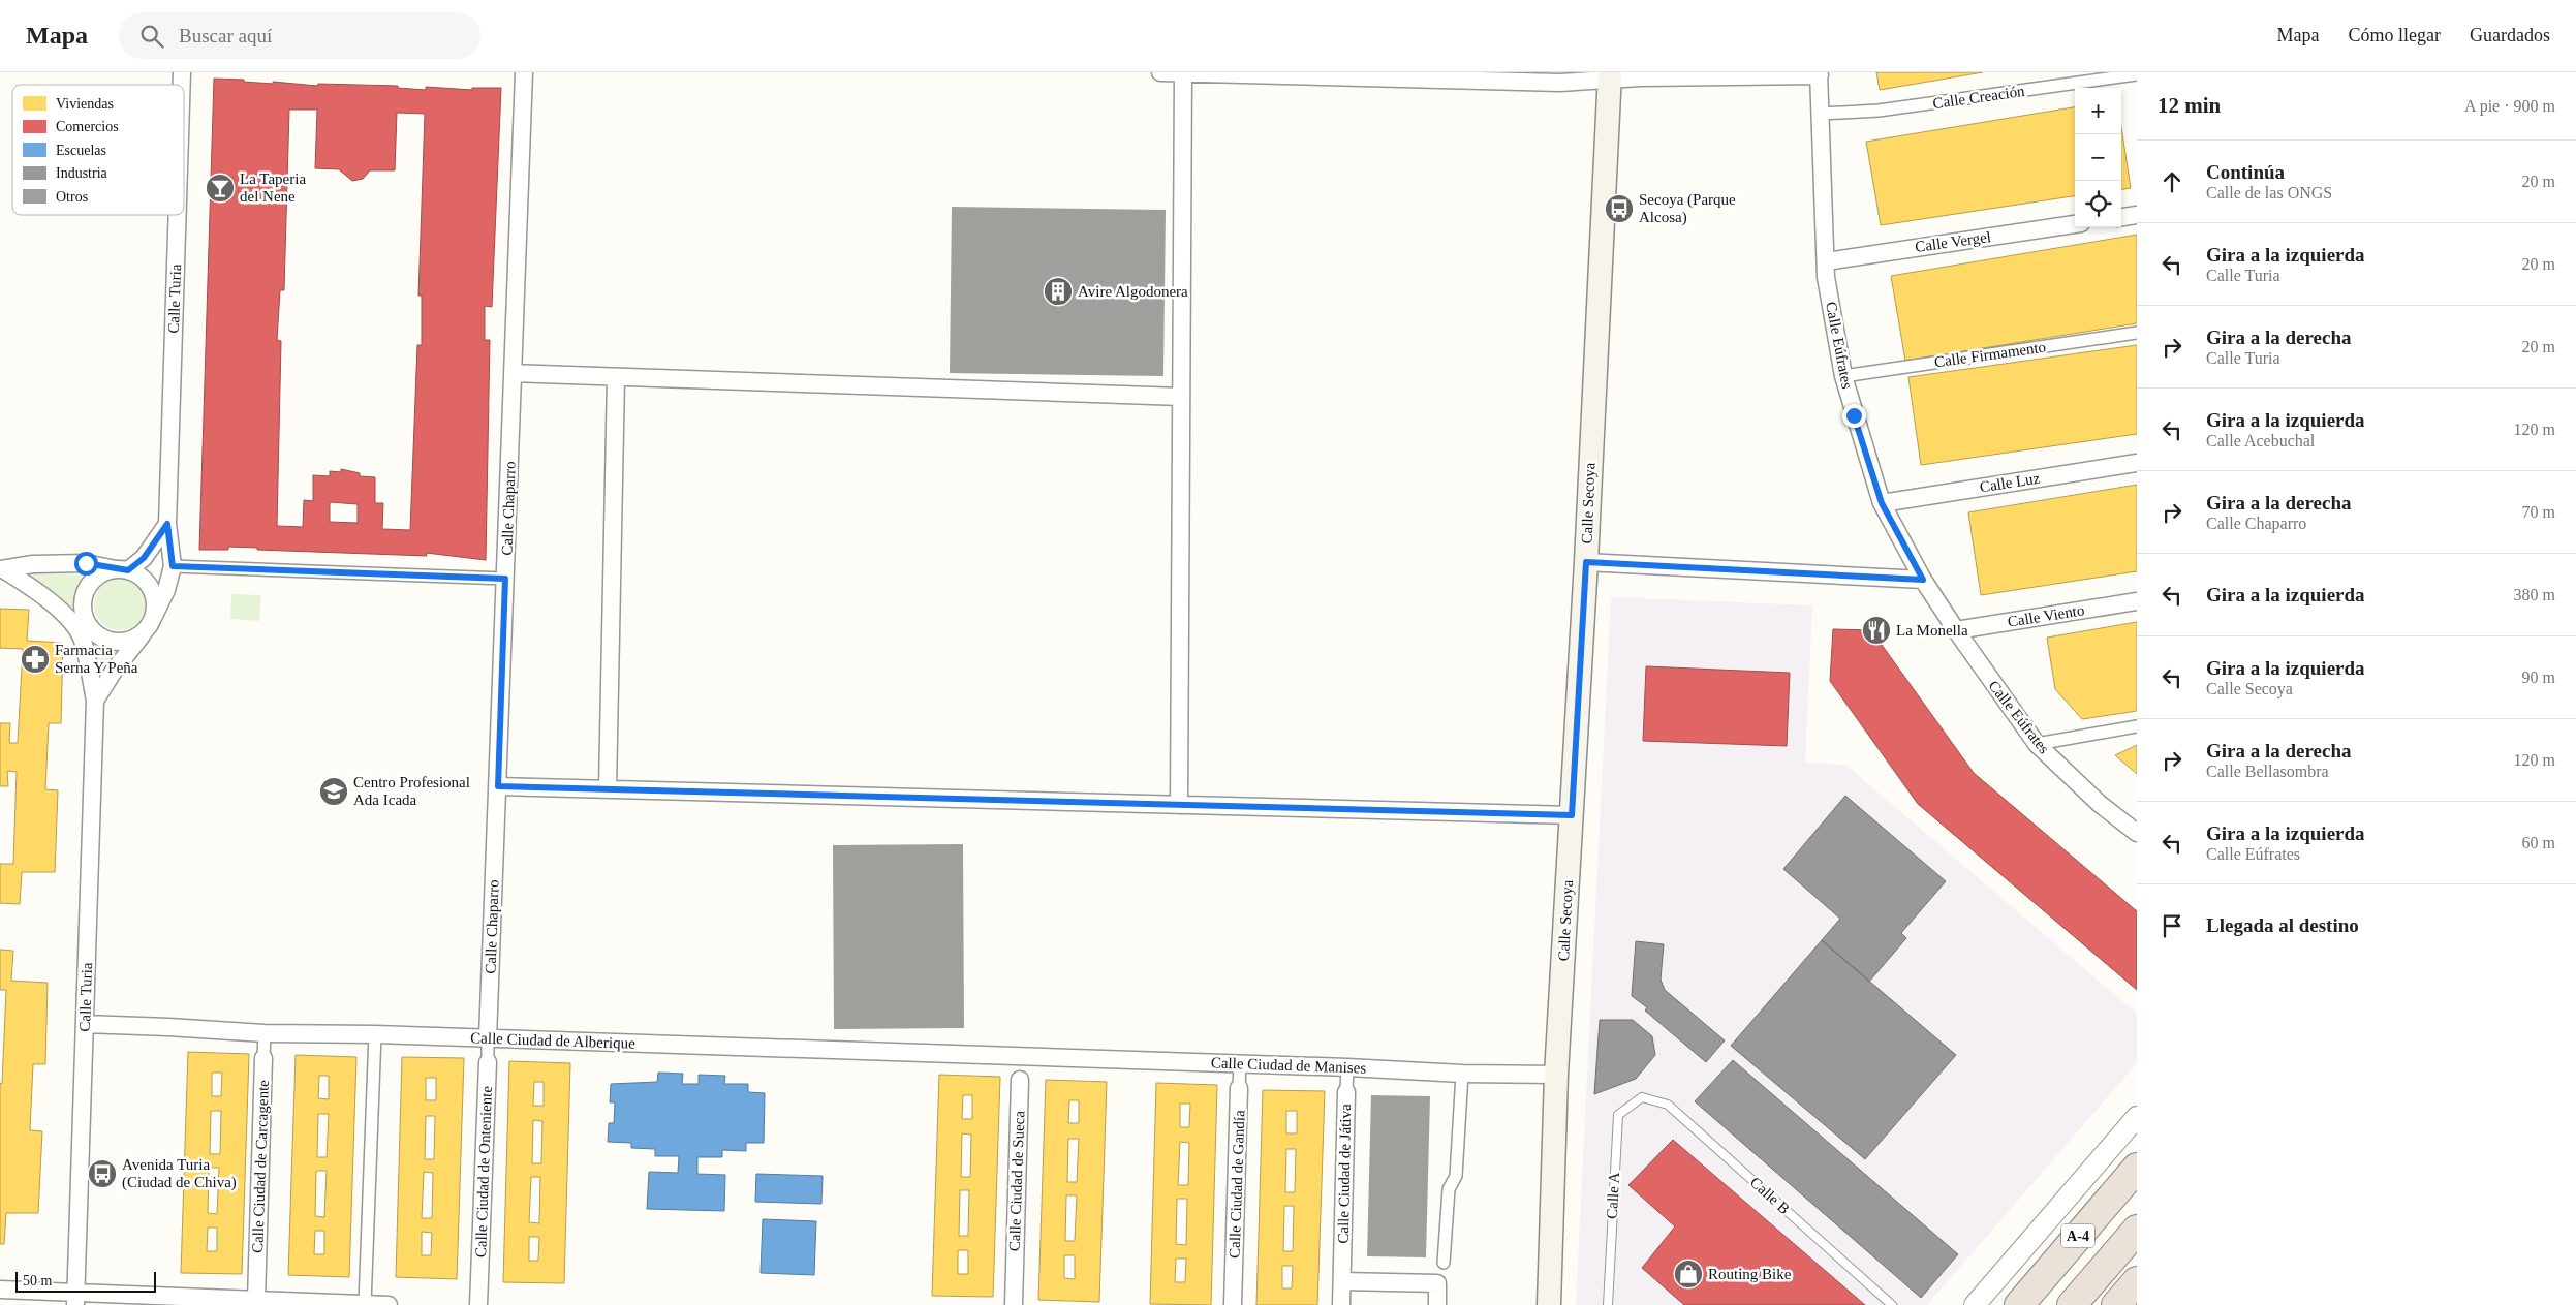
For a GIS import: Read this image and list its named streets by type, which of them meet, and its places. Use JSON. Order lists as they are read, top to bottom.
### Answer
{
  "streets": {
    "highway": ["A-4"],
    "main road": ["Calle Secoya"],
    "street": [
      "Calle Creación",
      "Calle Vergel",
      "Calle Turia",
      "Calle Eúfrates",
      "Calle Firmamento",
      "Calle Luz",
      "Calle Chaparro",
      "Calle Viento",
      "Calle Ciudad de Alberique",
      "Calle Ciudad de Manises",
      "Calle Ciudad de Carcagente",
      "Calle Ciudad de Onteniente",
      "Calle Ciudad de Játiva",
      "Calle Ciudad de Sueca",
      "Calle Ciudad de Gandía"
    ],
    "lane": ["Calle A", "Calle B"]
  },
  "crossings": [
    ["Calle Creación", "Calle Eúfrates"],
    ["Calle Vergel", "Calle Eúfrates"],
    ["Calle Turia", "Calle Ciudad de Alberique"],
    ["Calle Eúfrates", "Calle Firmamento"],
    ["Calle Eúfrates", "Calle Luz"],
    ["Calle Eúfrates", "Calle Viento"],
    ["Calle Secoya", "Calle Ciudad de Manises"],
    ["Calle Chaparro", "Calle Ciudad de Alberique"],
    ["Calle Chaparro", "Calle Ciudad de Onteniente"],
    ["Calle Ciudad de Alberique", "Calle Ciudad de Manises"],
    ["Calle Ciudad de Alberique", "Calle Ciudad de Carcagente"],
    ["Calle Ciudad de Alberique", "Calle Ciudad de Onteniente"],
    ["Calle Ciudad de Alberique", "Calle Ciudad de Sueca"],
    ["Calle Ciudad de Manises", "Calle Ciudad de Játiva"],
    ["Calle Ciudad de Manises", "Calle Ciudad de Sueca"],
    ["Calle Ciudad de Manises", "Calle Ciudad de Gandía"],
    ["Calle A", "Calle B"]
  ],
  "places": {
    "bar": ["La Taperia del Nene"],
    "bus stop": ["Secoya (Parque Alcosa)", "Avenida Turia (Ciudad de Chiva)"],
    "building": ["Avire Algodonera"],
    "restaurant": ["La Monella"],
    "pharmacy": ["Farmacia Serna Y Peña"],
    "school or university": ["Centro Profesional Ada Icada"],
    "shop": ["Routing Bike"]
  },
  "legend": [
    "Viviendas",
    "Comercios",
    "Escuelas",
    "Industria",
    "Otros"
  ],
  "scale_bar": "50 m",
  "page": {
    "header": "Mapa",
    "search": "Buscar aquí",
    "nav": ["Mapa", "Cómo llegar", "Guardados"],
    "heading": ["12 min", "A pie · 900 m"],
    "map_buttons": ["+", "−"],
    "list": [
      ["Continúa", "Calle de las ONGS", "20 m"],
      ["Gira a la izquierda", "Calle Turia", "20 m"],
      ["Gira a la derecha", "Calle Turia", "20 m"],
      ["Gira a la izquierda", "Calle Acebuchal", "120 m"],
      ["Gira a la derecha", "Calle Chaparro", "70 m"],
      ["Gira a la izquierda", "380 m"],
      ["Gira a la izquierda", "Calle Secoya", "90 m"],
      ["Gira a la derecha", "Calle Bellasombra", "120 m"],
      ["Gira a la izquierda", "Calle Eúfrates", "60 m"],
      "Llegada al destino"
    ],
    "scale": "50 m"
  }
}
